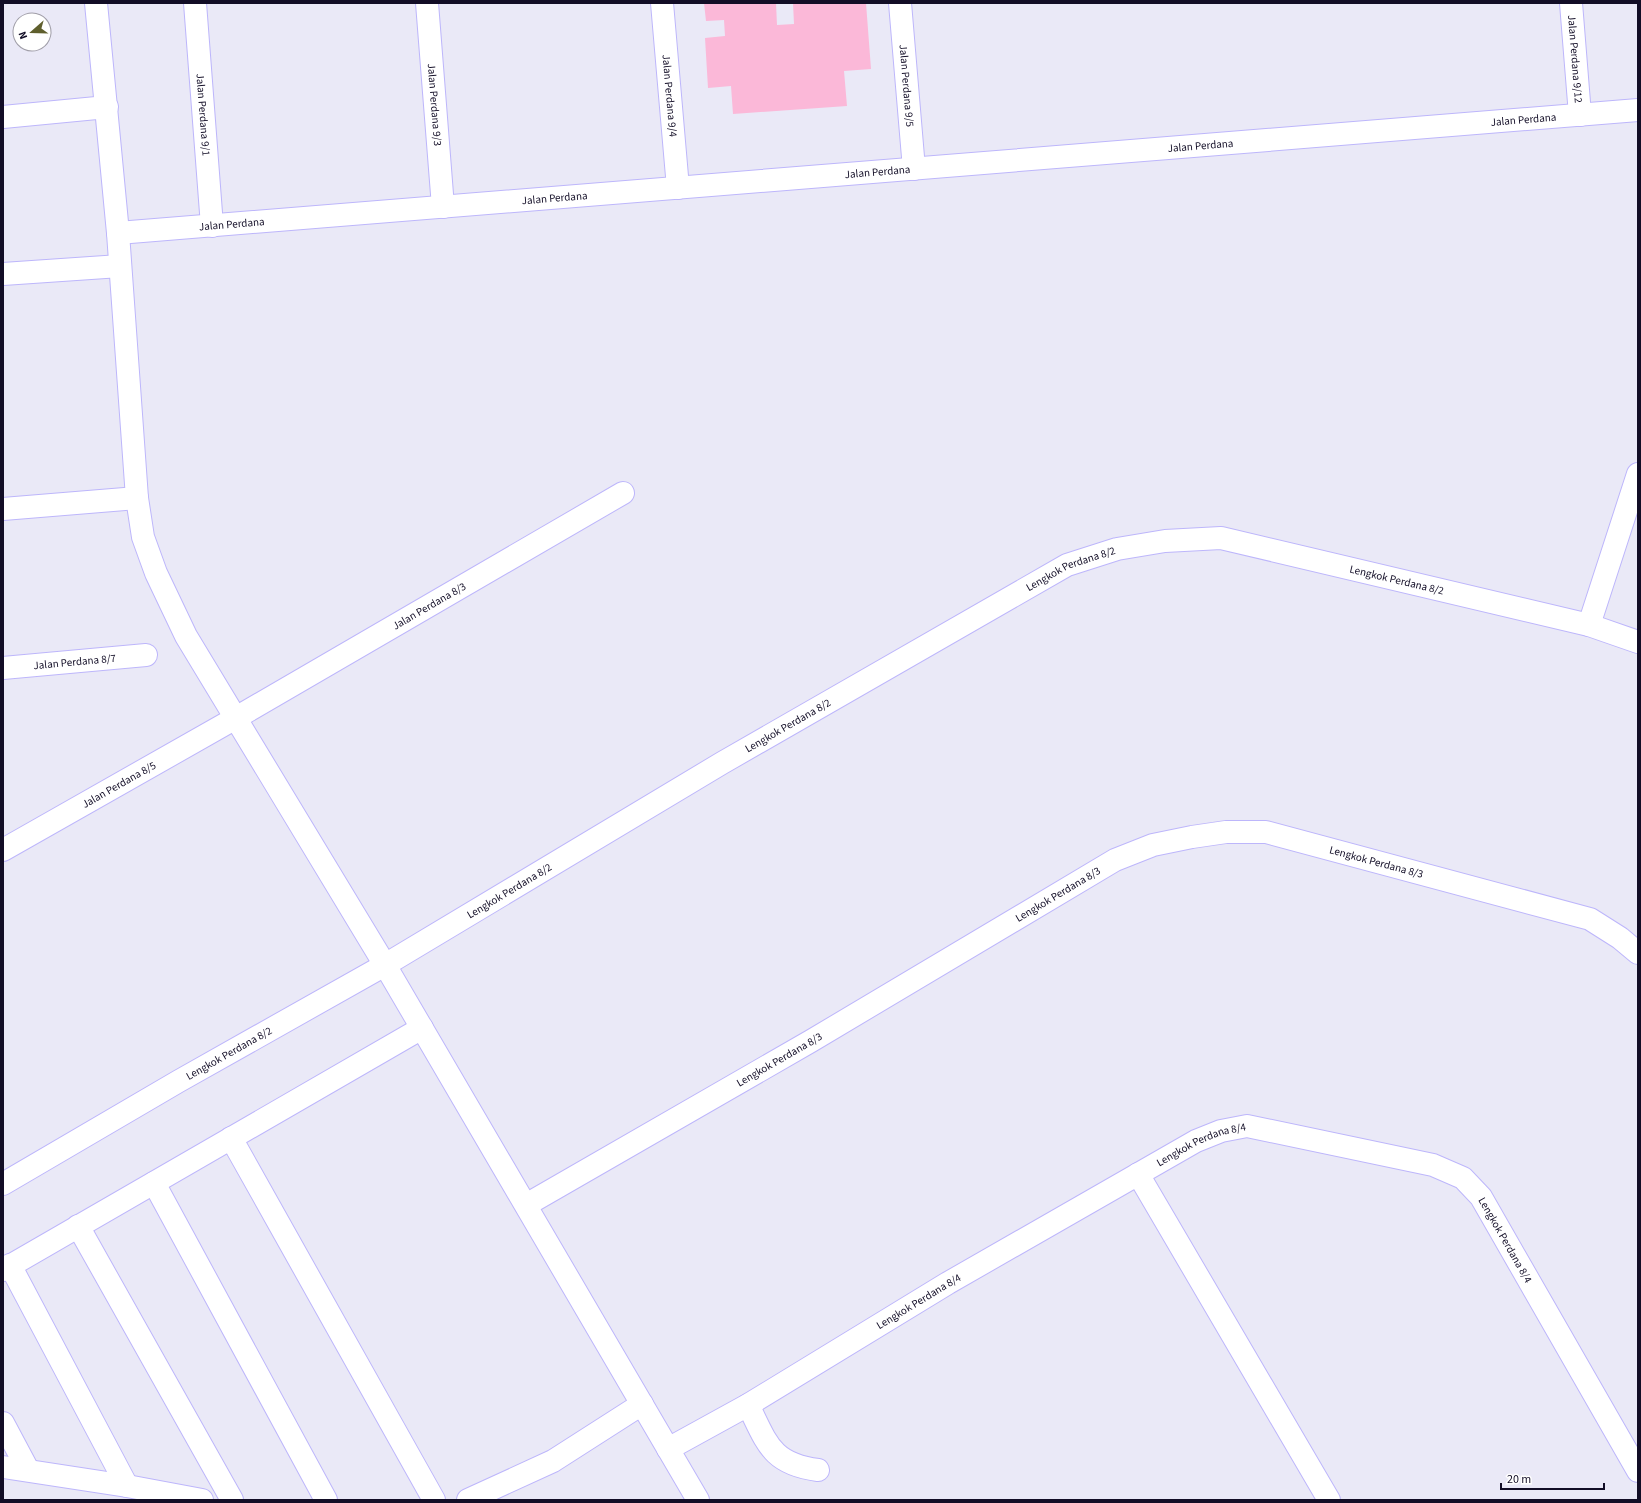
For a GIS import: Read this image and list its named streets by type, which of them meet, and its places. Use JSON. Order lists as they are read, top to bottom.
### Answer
{
  "streets": {
    "street": [
      "Jalan Perdana 9/12",
      "Jalan Perdana 9/5",
      "Jalan Perdana 9/4",
      "Jalan Perdana 9/3",
      "Jalan Perdana 9/1",
      "Jalan Perdana",
      "Lengkok Perdana 8/2",
      "Jalan Perdana 8/3",
      "Jalan Perdana 8/7",
      "Jalan Perdana 8/5",
      "Lengkok Perdana 8/3",
      "Lengkok Perdana 8/4"
    ]
  },
  "crossings": [
    ["Jalan Perdana 9/12", "Jalan Perdana"],
    ["Jalan Perdana 9/5", "Jalan Perdana"],
    ["Jalan Perdana 9/4", "Jalan Perdana"],
    ["Jalan Perdana 9/3", "Jalan Perdana"],
    ["Jalan Perdana 9/1", "Jalan Perdana"],
    ["Jalan Perdana 8/3", "Jalan Perdana 8/5"]
  ],
  "scale_bar": "20 m",
  "north": "left"
}
